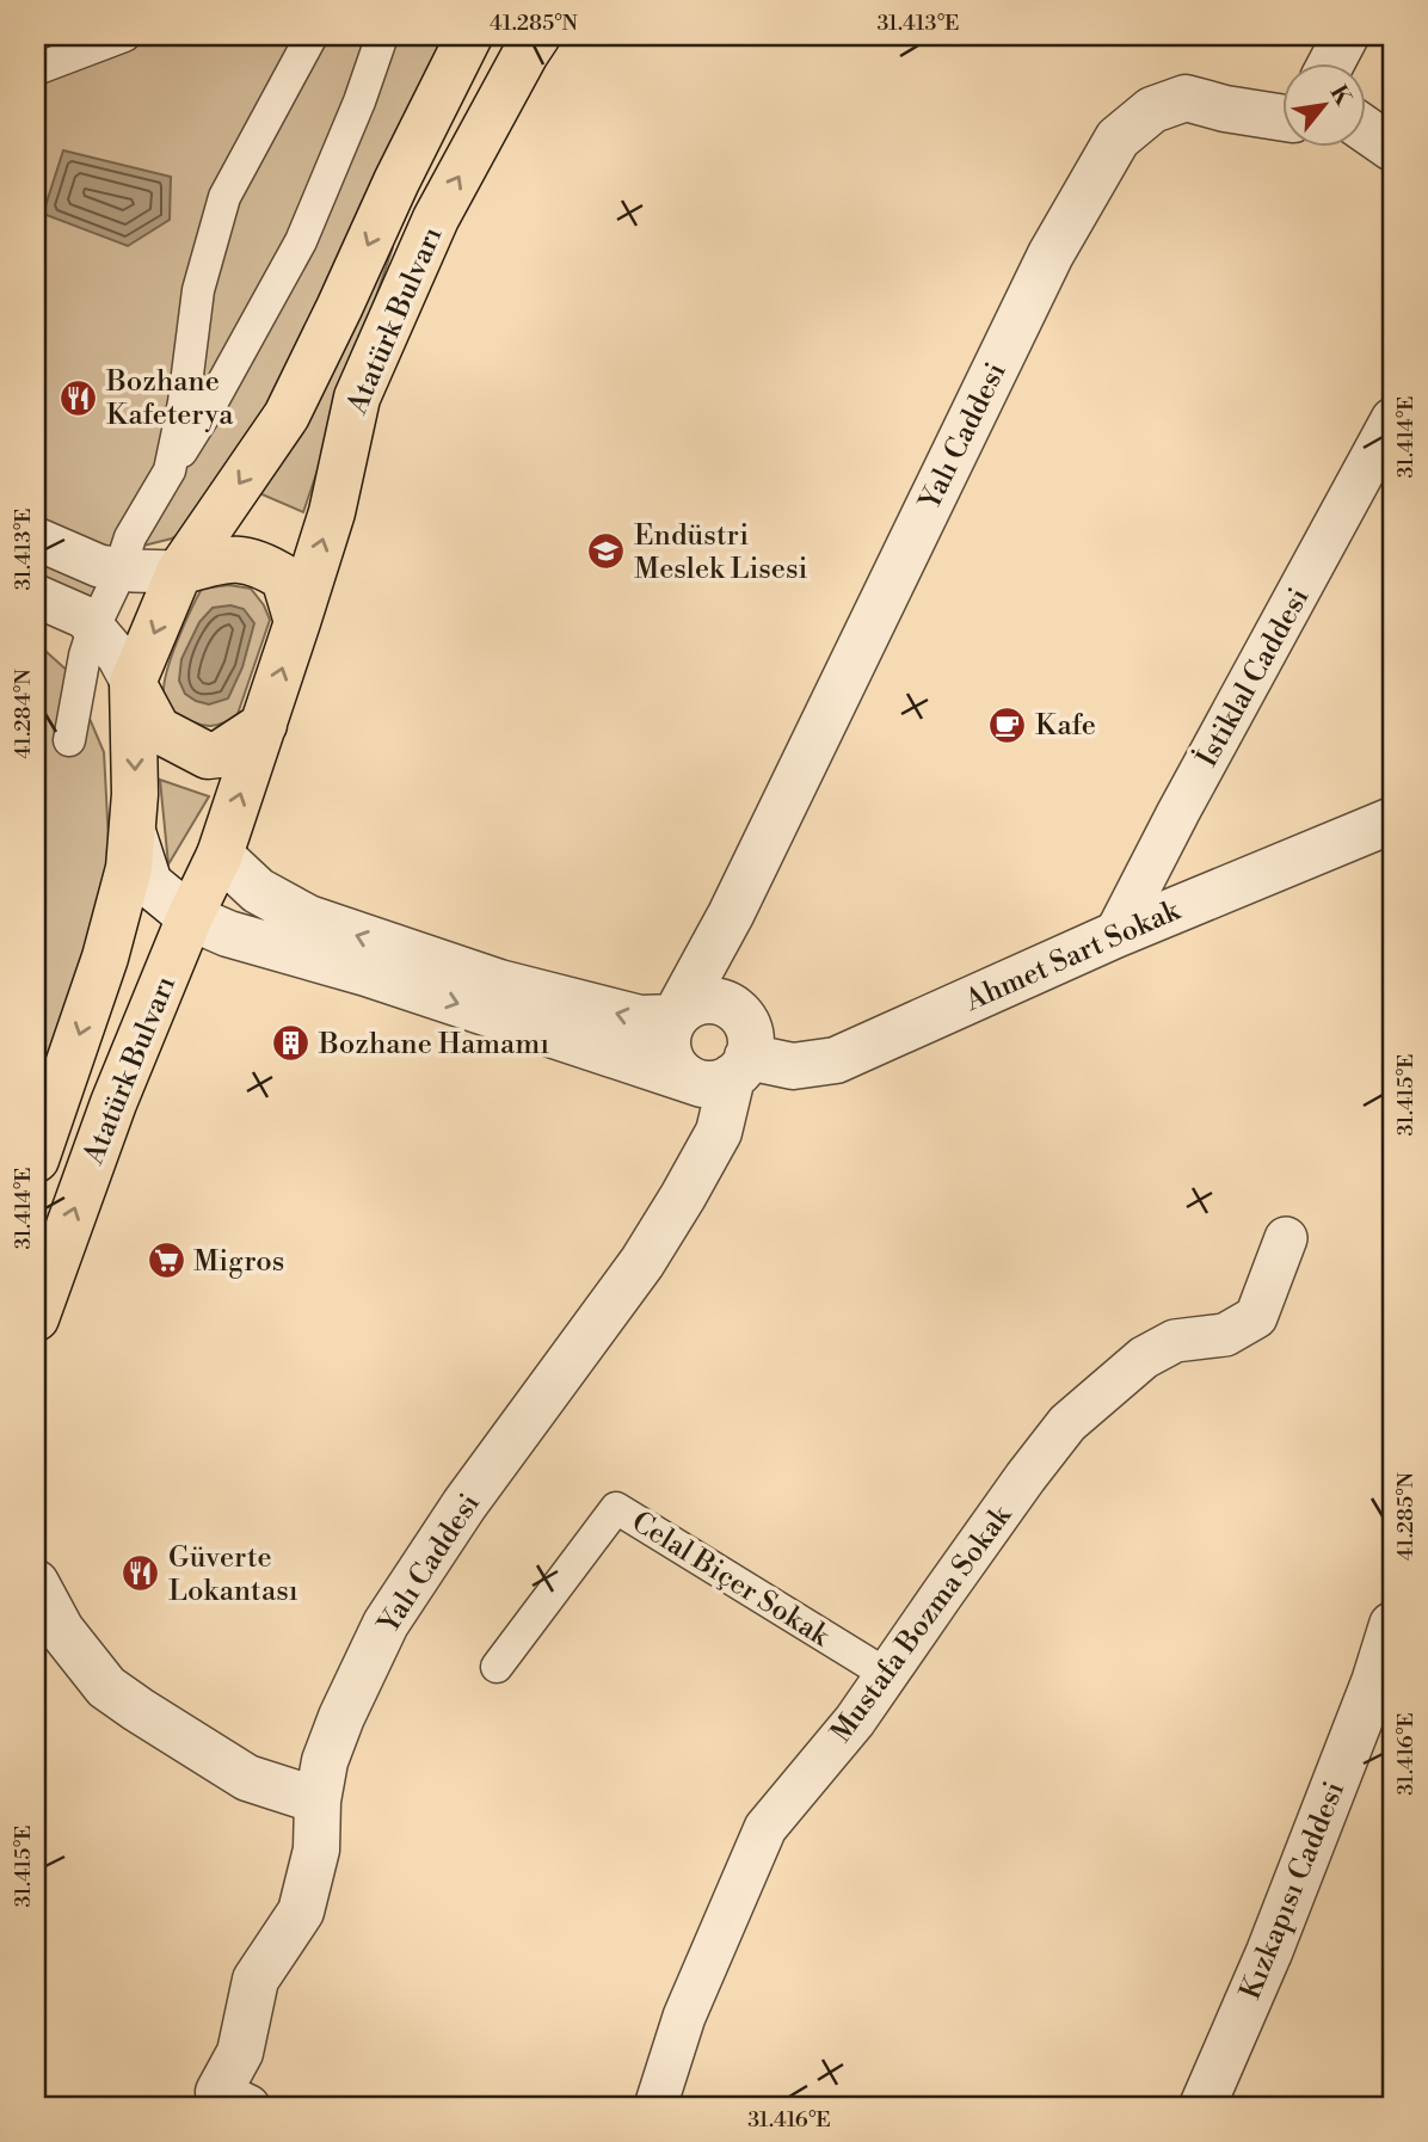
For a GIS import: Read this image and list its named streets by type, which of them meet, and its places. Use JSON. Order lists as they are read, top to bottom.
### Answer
{
  "streets": {
    "main road": ["Atatürk Bulvarı"],
    "street": [
      "Yalı Caddesi",
      "İstiklal Caddesi",
      "Ahmet Sart Sokak",
      "Celal Biçer Sokak",
      "Mustafa Bozma Sokak",
      "Kızkapısı Caddesi"
    ]
  },
  "crossings": [
    ["Atatürk Bulvarı", "Ahmet Sart Sokak"],
    ["Yalı Caddesi", "Ahmet Sart Sokak"],
    ["İstiklal Caddesi", "Ahmet Sart Sokak"],
    ["Celal Biçer Sokak", "Mustafa Bozma Sokak"]
  ],
  "places": {
    "restaurant": ["Bozhane Kafeterya", "Güverte Lokantası"],
    "school or university": ["Endüstri Meslek Lisesi"],
    "cafe": ["Kafe"],
    "building": ["Bozhane Hamamı"],
    "supermarket": ["Migros"]
  },
  "north": "top right",
  "coordinates": [
    "41.285°N",
    "31.413°E",
    "31.414°E",
    "41.284°N",
    "31.415°E",
    "31.416°E"
  ]
}
